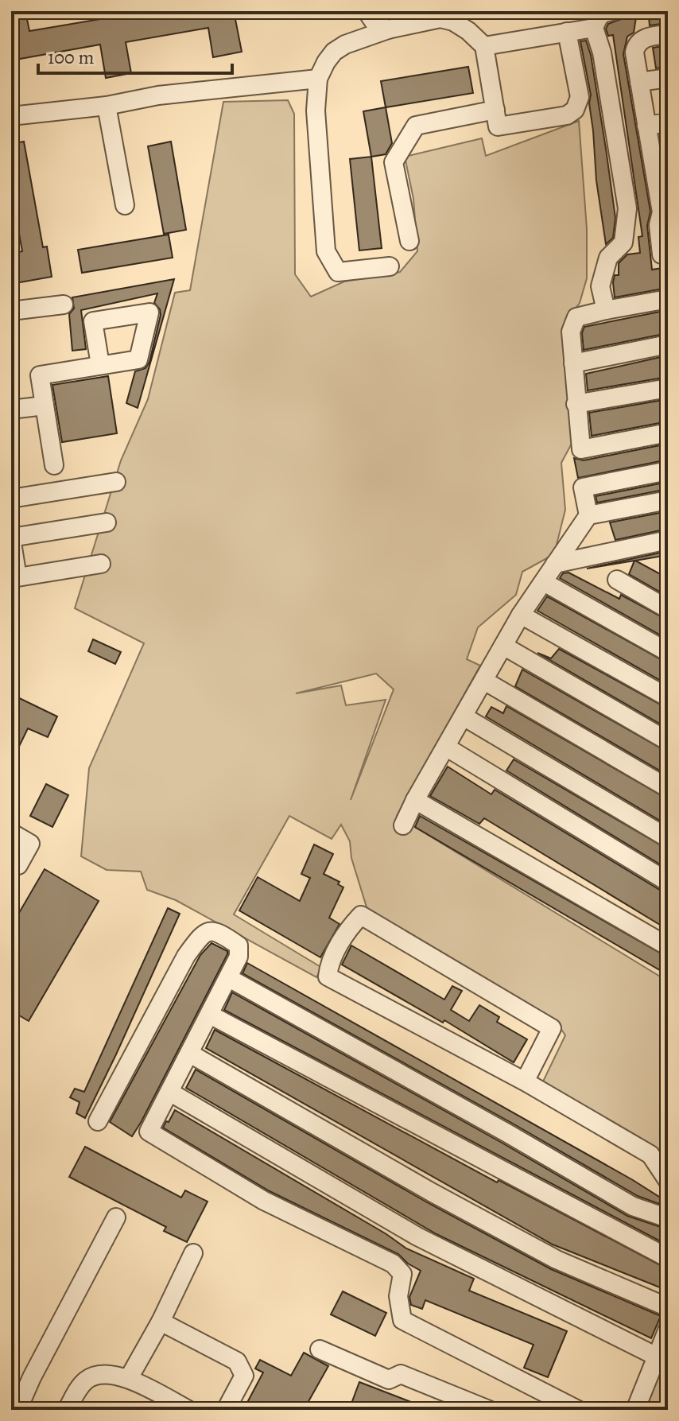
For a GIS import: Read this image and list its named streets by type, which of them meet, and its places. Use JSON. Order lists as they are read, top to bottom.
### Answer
{
  "scale_bar": "100 m"
}
